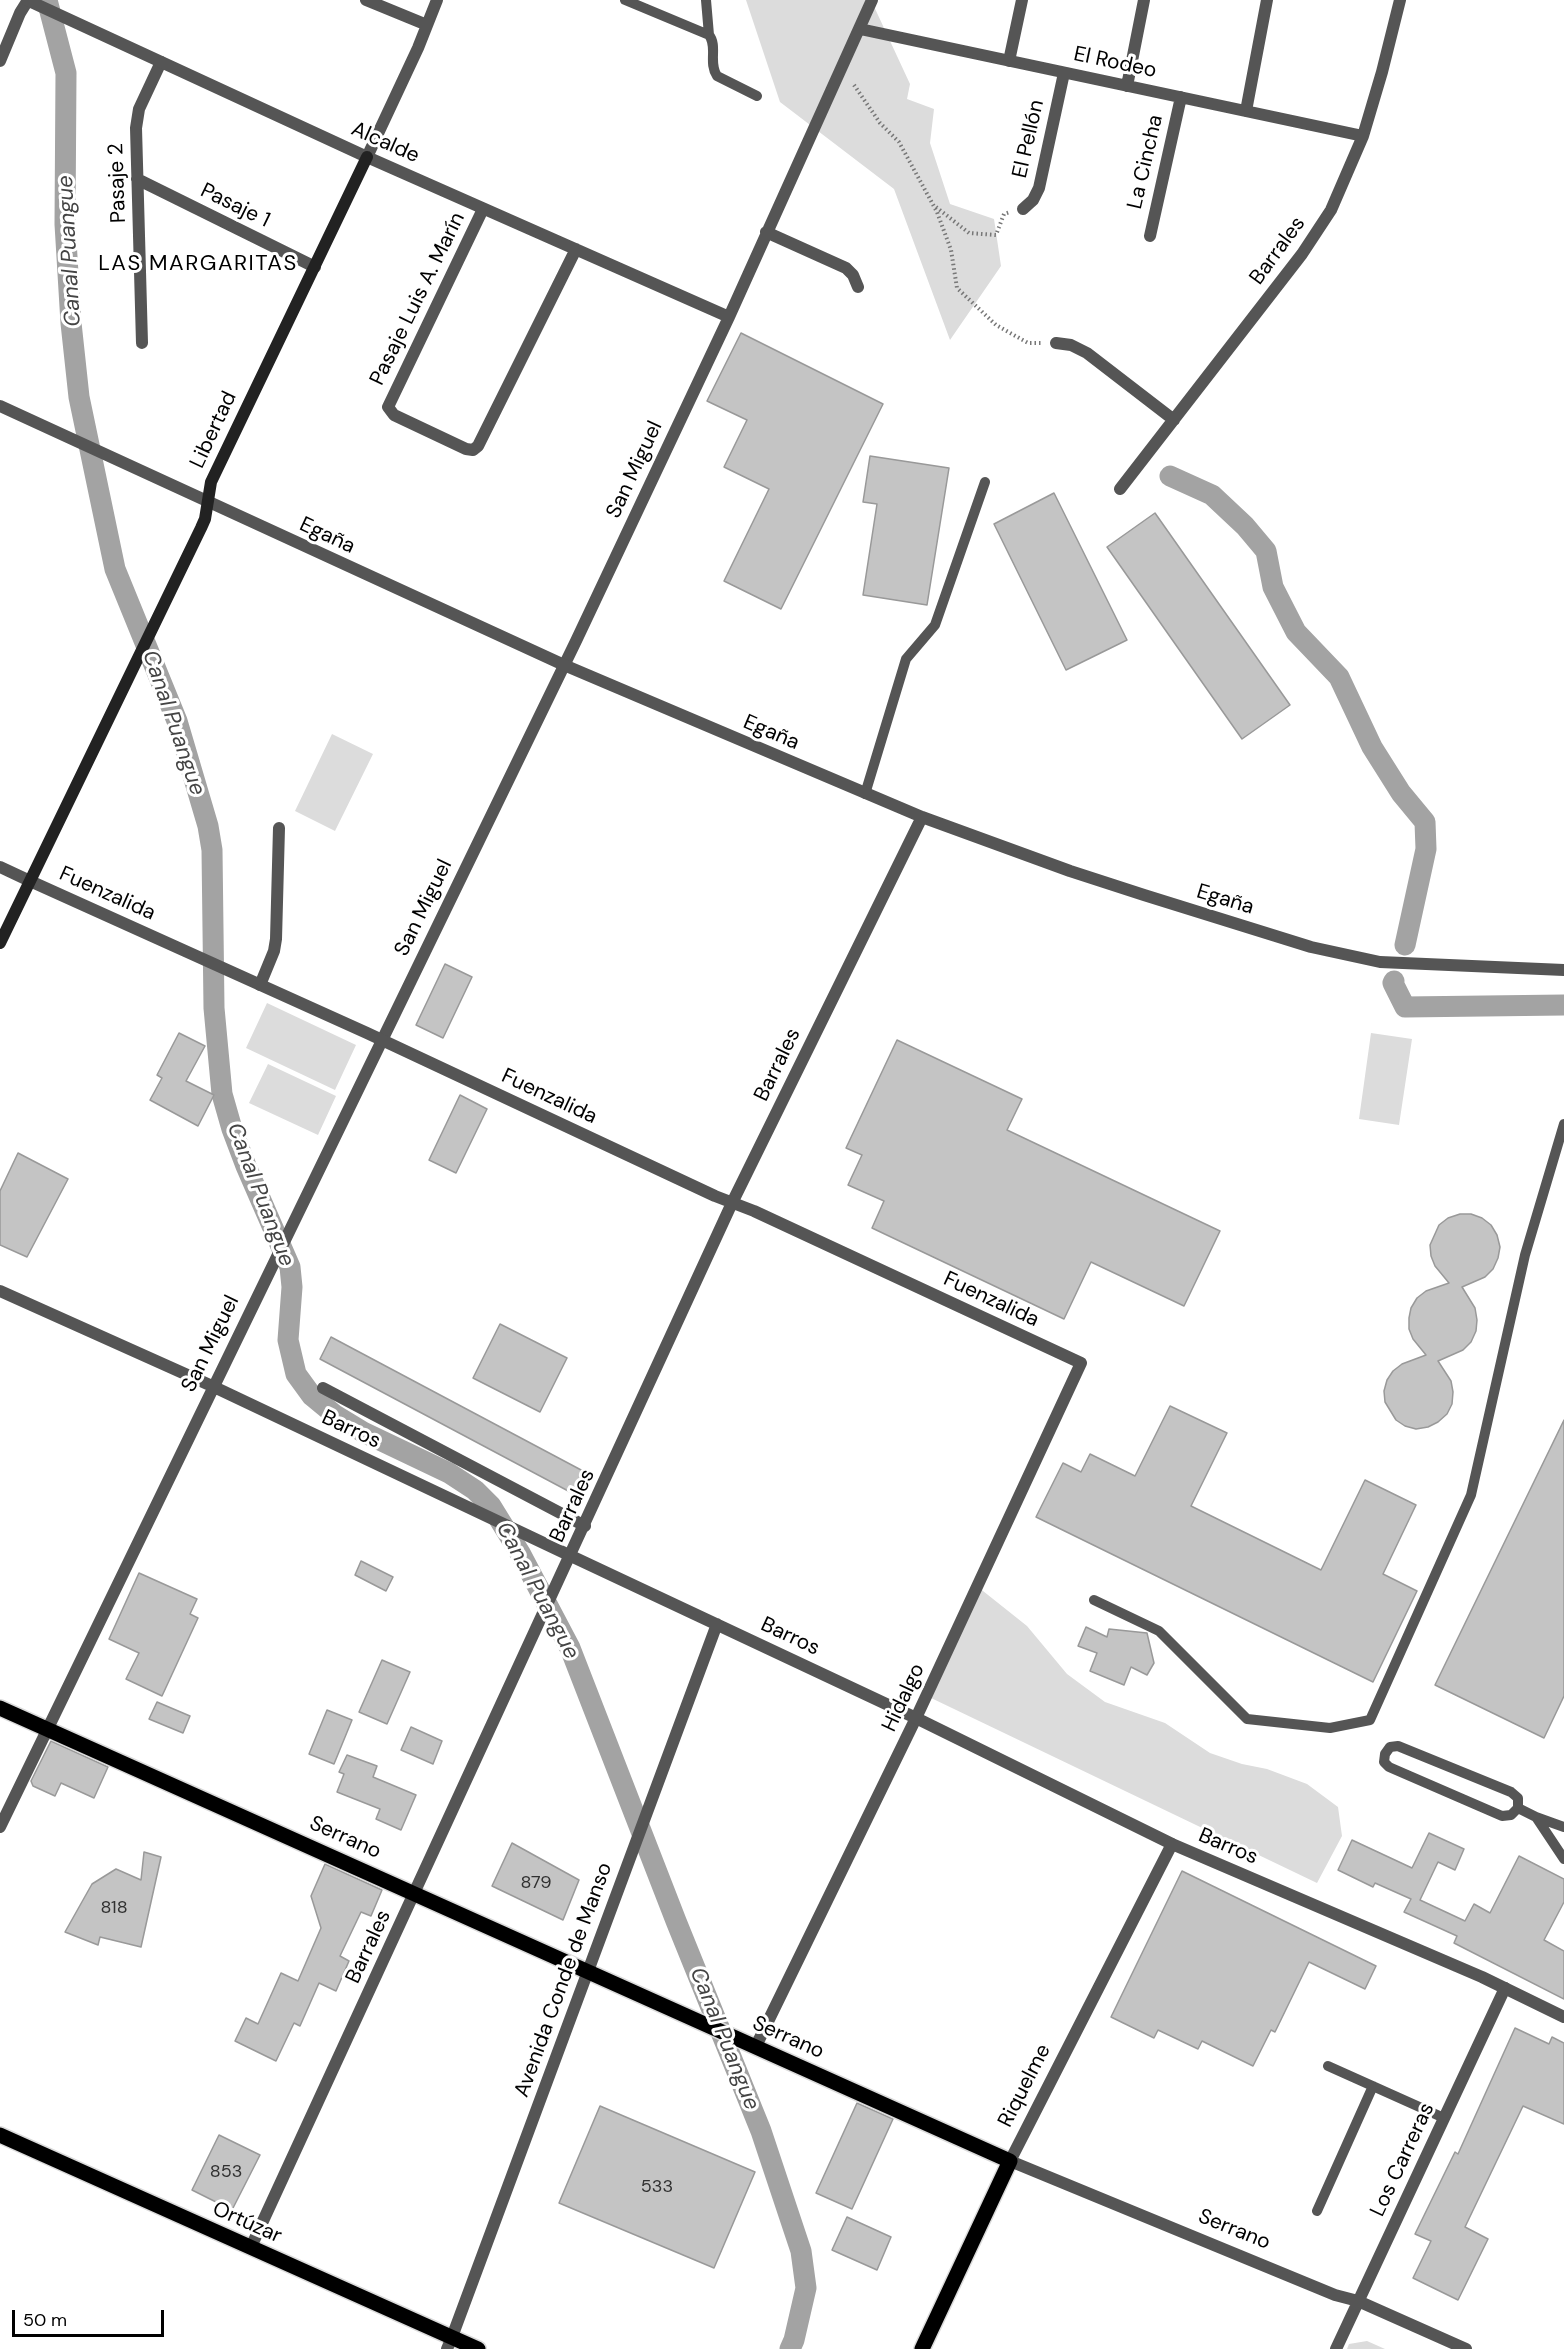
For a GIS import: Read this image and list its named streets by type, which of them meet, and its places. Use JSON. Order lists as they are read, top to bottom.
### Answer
{
  "streets": {
    "main road": [
      "Libertad",
      "Serrano",
      "Riquelme",
      "Ortúzar"
    ],
    "street": [
      "El Rodeo",
      "El Pellón",
      "Alcalde",
      "La Cincha",
      "Pasaje 2",
      "Pasaje 1",
      "Barrales",
      "Pasaje Luis A. Marín",
      "San Miguel",
      "Egaña",
      "Fuenzalida",
      "Barros",
      "Hidalgo",
      "Avenida Conde de Manso",
      "Los Carreras"
    ]
  },
  "crossings": [
    ["El Rodeo", "El Pellón"],
    ["El Rodeo", "La Cincha"],
    ["El Rodeo", "Barrales"],
    ["El Rodeo", "San Miguel"],
    ["Alcalde", "Pasaje 2"],
    ["Alcalde", "Pasaje Luis A. Marín"],
    ["Alcalde", "Libertad"],
    ["Alcalde", "San Miguel"],
    ["Pasaje 2", "Pasaje 1"],
    ["Pasaje 1", "Libertad"],
    ["Barrales", "Egaña"],
    ["Barrales", "Fuenzalida"],
    ["Barrales", "Barros"],
    ["Barrales", "Serrano"],
    ["Barrales", "Ortúzar"],
    ["Libertad", "Egaña"],
    ["Libertad", "Fuenzalida"],
    ["San Miguel", "Egaña"],
    ["San Miguel", "Fuenzalida"],
    ["San Miguel", "Barros"],
    ["San Miguel", "Serrano"],
    ["Fuenzalida", "Hidalgo"],
    ["Barros", "Hidalgo"],
    ["Barros", "Avenida Conde de Manso"],
    ["Barros", "Riquelme"],
    ["Barros", "Los Carreras"],
    ["Hidalgo", "Serrano"],
    ["Serrano", "Avenida Conde de Manso"],
    ["Serrano", "Riquelme"],
    ["Serrano", "Los Carreras"],
    ["Avenida Conde de Manso", "Ortúzar"]
  ],
  "districts": ["LAS MARGARITAS"],
  "water": ["Canal Puangue"],
  "house_numbers": [
    "879",
    "818",
    "853",
    "533"
  ],
  "scale_bar": "50 m"
}
